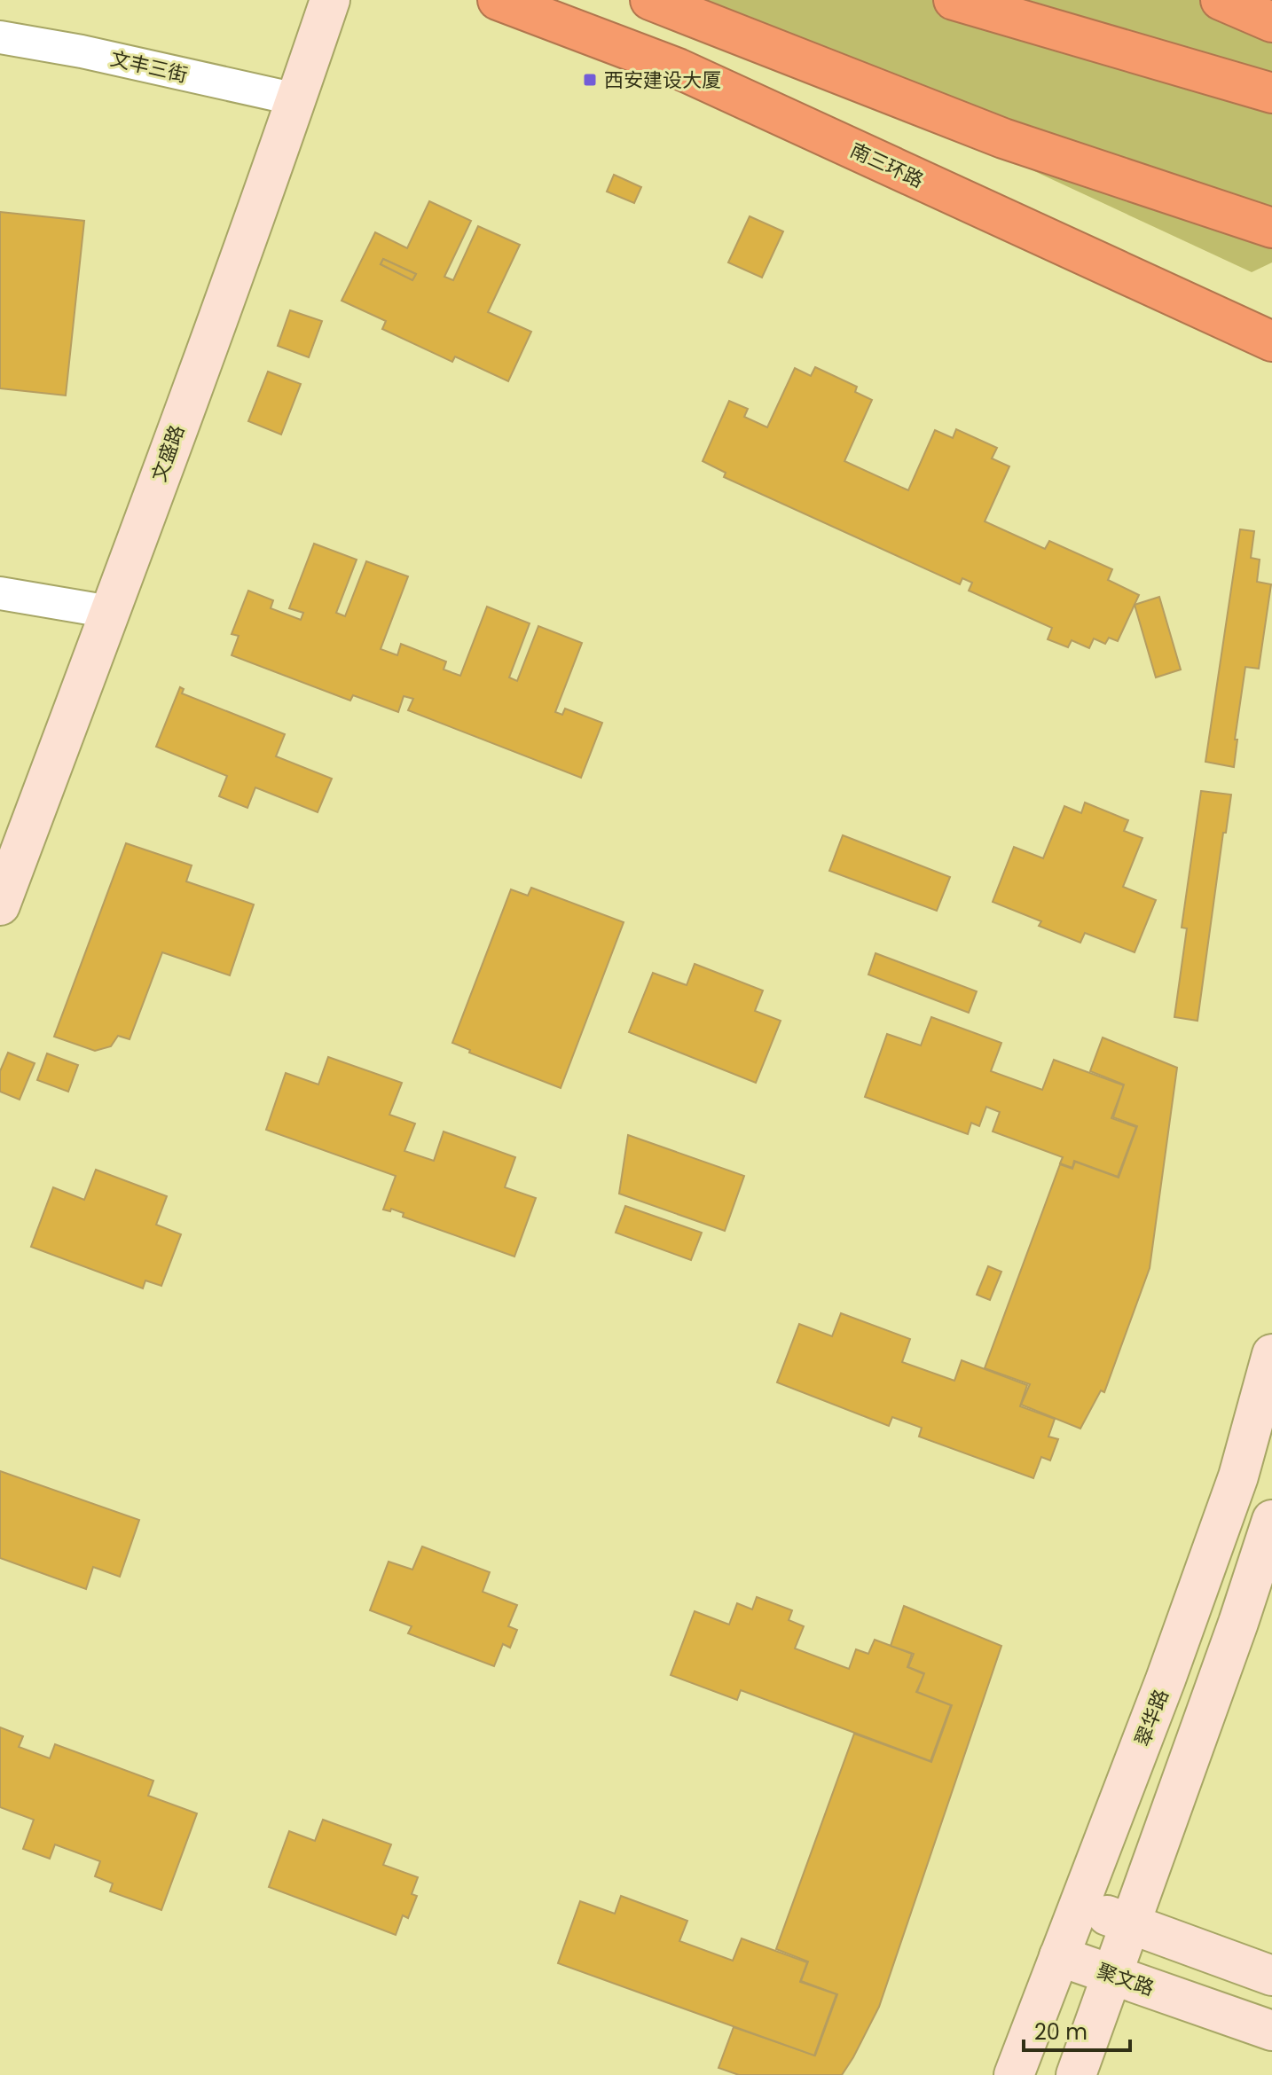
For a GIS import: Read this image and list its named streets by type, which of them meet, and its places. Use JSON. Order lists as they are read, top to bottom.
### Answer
{
  "streets": {
    "highway": ["南三环路"],
    "street": [
      "文丰三街",
      "文盛路",
      "翠华路",
      "聚文路"
    ]
  },
  "crossings": [
    ["文丰三街", "文盛路"],
    ["翠华路", "聚文路"]
  ],
  "places": {
    "transit": ["西安建设大厦"]
  },
  "scale_bar": "20 m"
}
